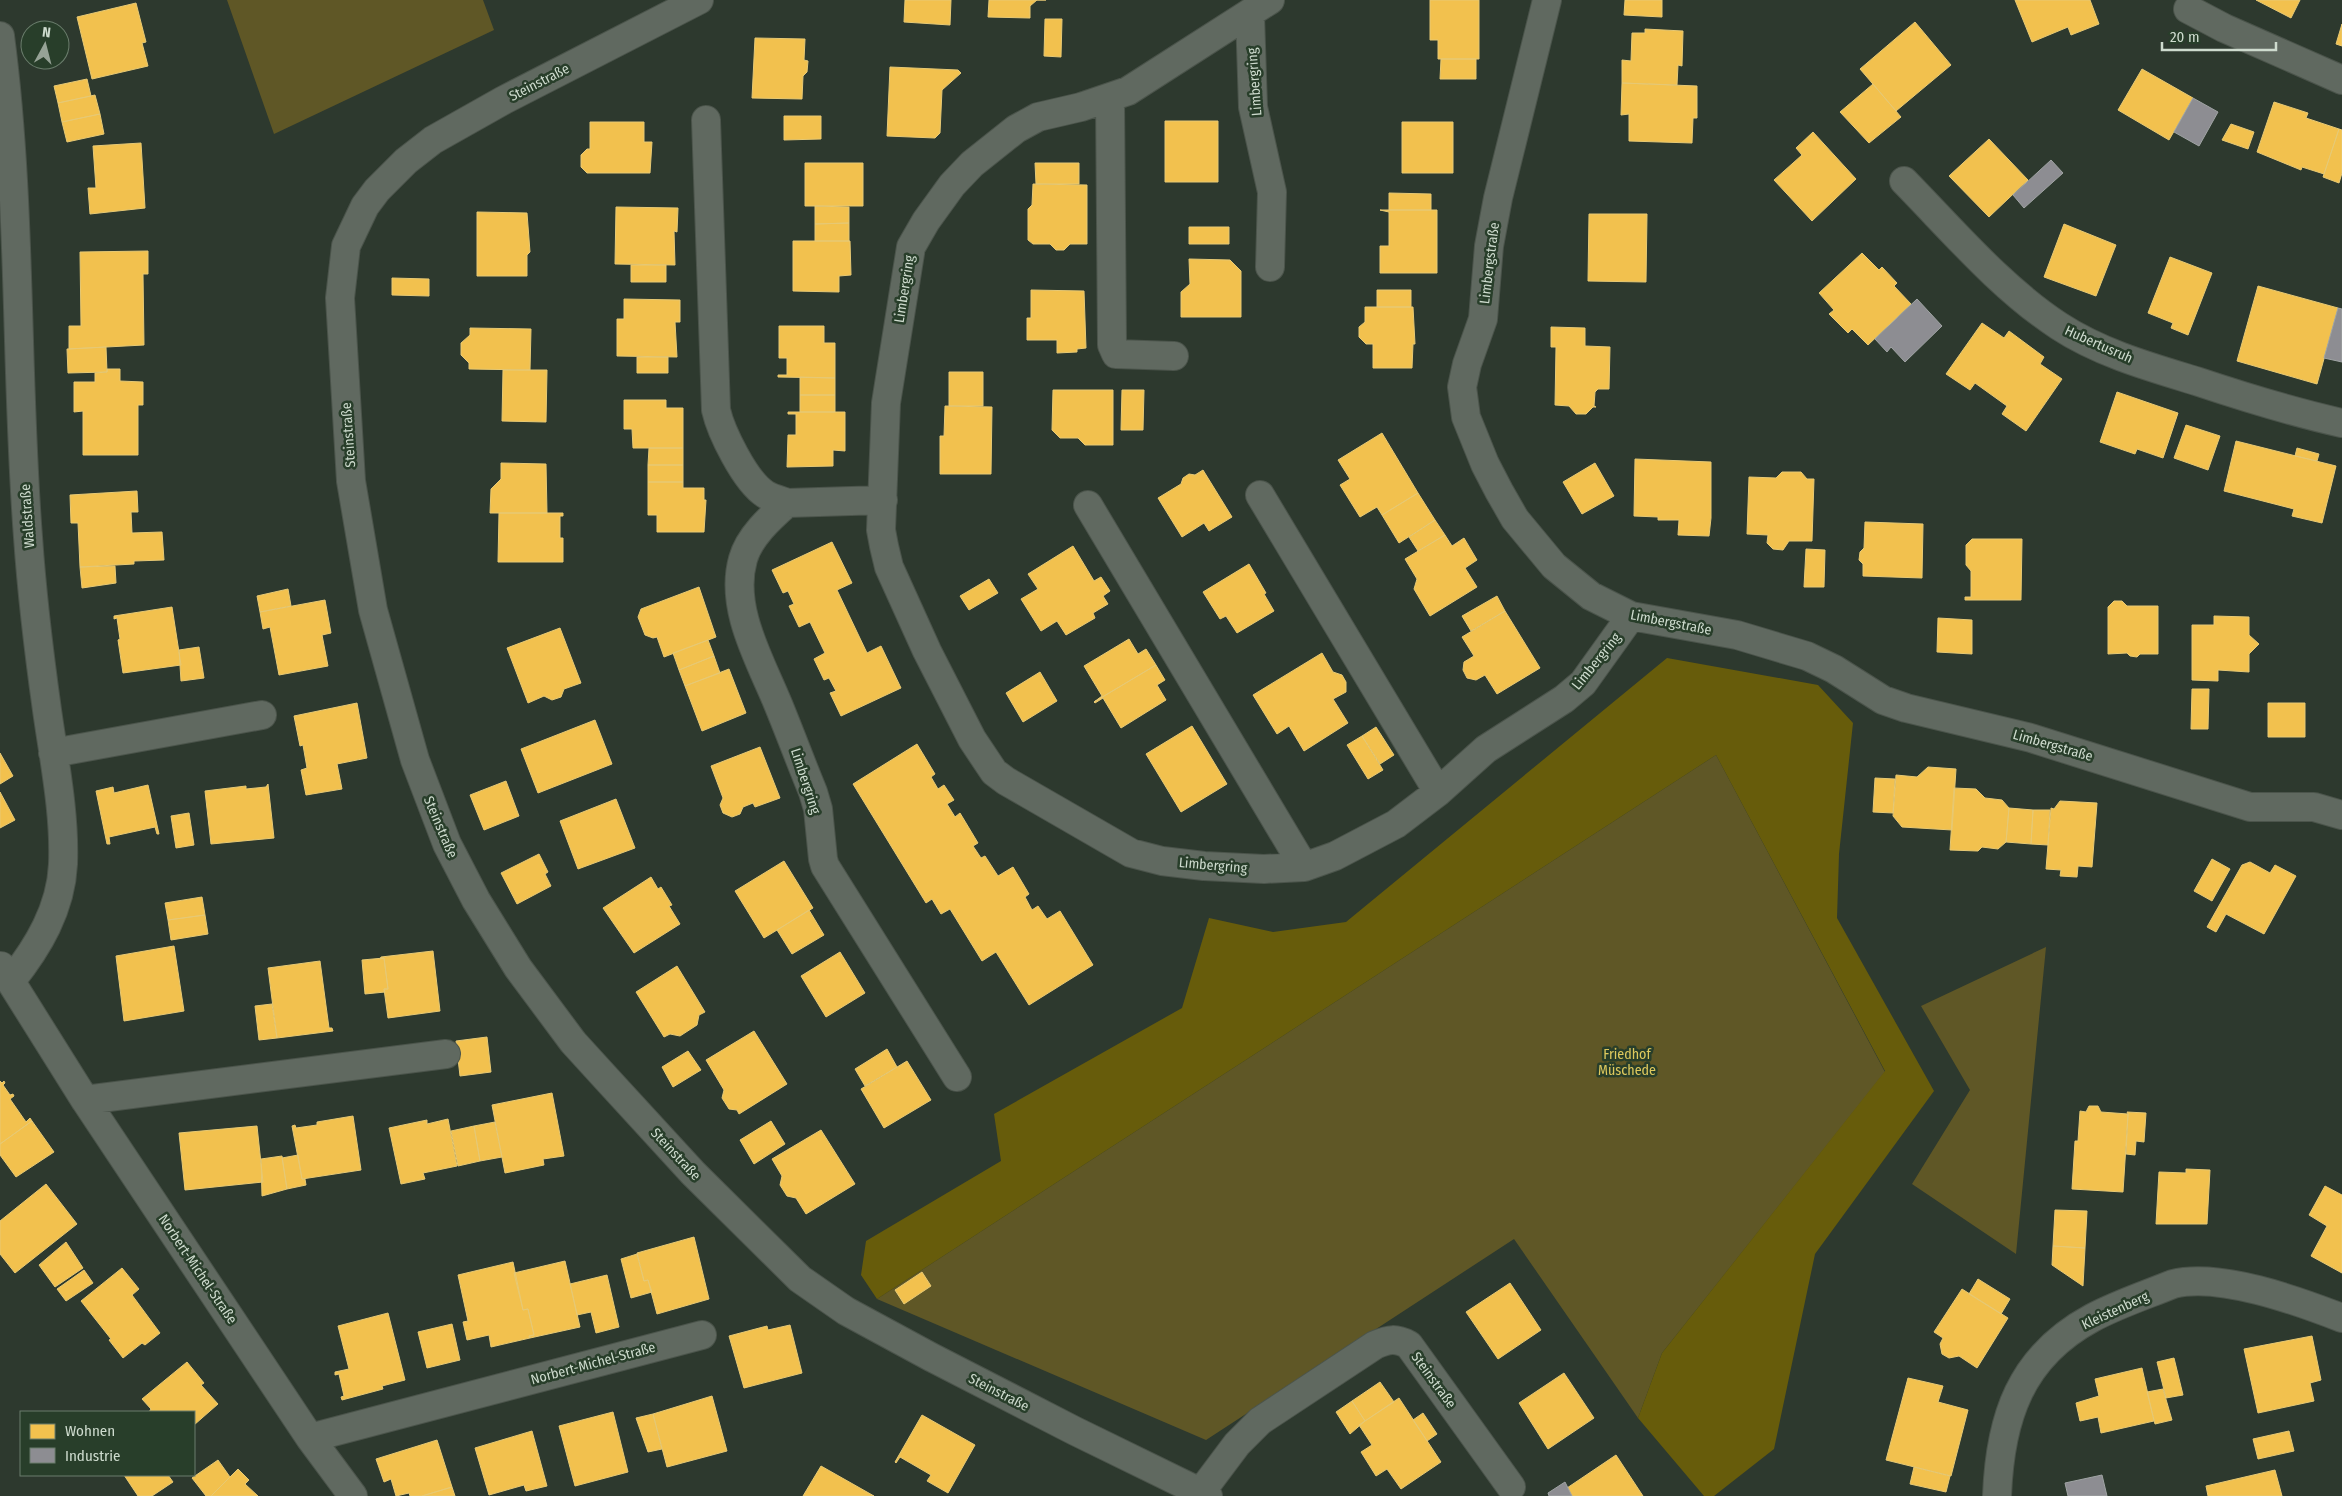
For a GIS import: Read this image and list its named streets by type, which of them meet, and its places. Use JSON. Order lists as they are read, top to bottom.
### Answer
{
  "streets": {
    "street": [
      "Steinstraße",
      "Limbergring",
      "Limbergstraße",
      "Hubertusruh",
      "Waldstraße",
      "Norbert-Michel-Straße",
      "Kleistenberg"
    ]
  },
  "crossings": [
    ["Limbergring", "Limbergstraße"],
    ["Waldstraße", "Norbert-Michel-Straße"]
  ],
  "parks": ["Friedhof Müschede"],
  "legend": ["Wohnen", "Industrie"],
  "scale_bar": "20 m",
  "north": "top"
}
